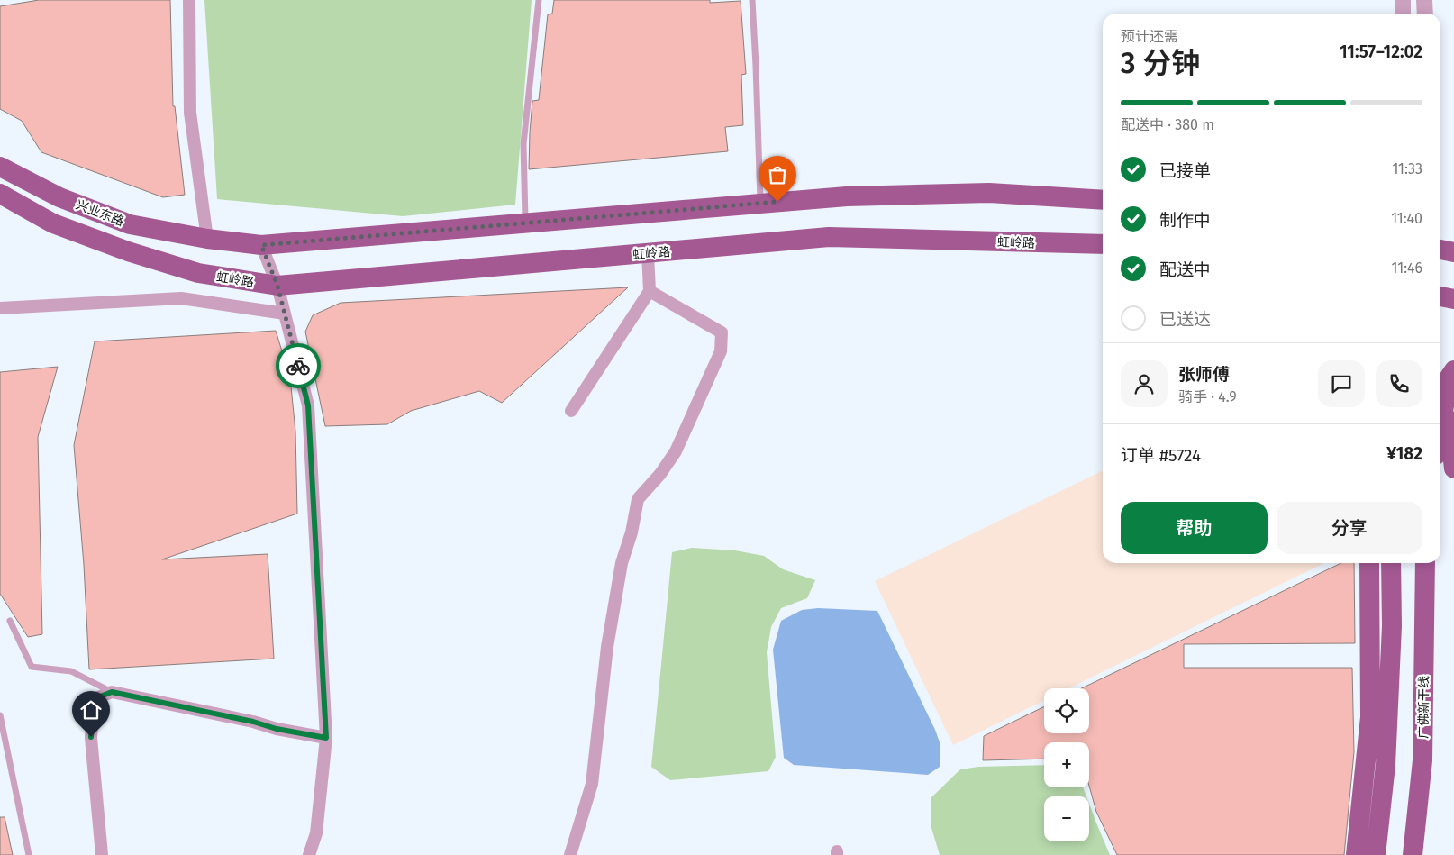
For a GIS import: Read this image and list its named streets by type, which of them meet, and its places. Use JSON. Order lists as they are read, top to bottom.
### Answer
{
  "streets": {
    "main road": ["兴业东路", "虹岭路", "广佛新干线"]
  },
  "page": {
    "heading": ["3 分钟", "预计还需", "11:57–12:02"],
    "panel": [
      "张师傅",
      "骑手 · 4.9",
      "订单 #5724",
      "¥182"
    ],
    "bar": "配送中 · 380 m",
    "list": [
      ["已接单", "11:33"],
      ["制作中", "11:40"],
      ["配送中", "11:46"],
      "已送达"
    ],
    "buttons": ["帮助", "分享"],
    "map_buttons": ["+", "−"]
  }
}
